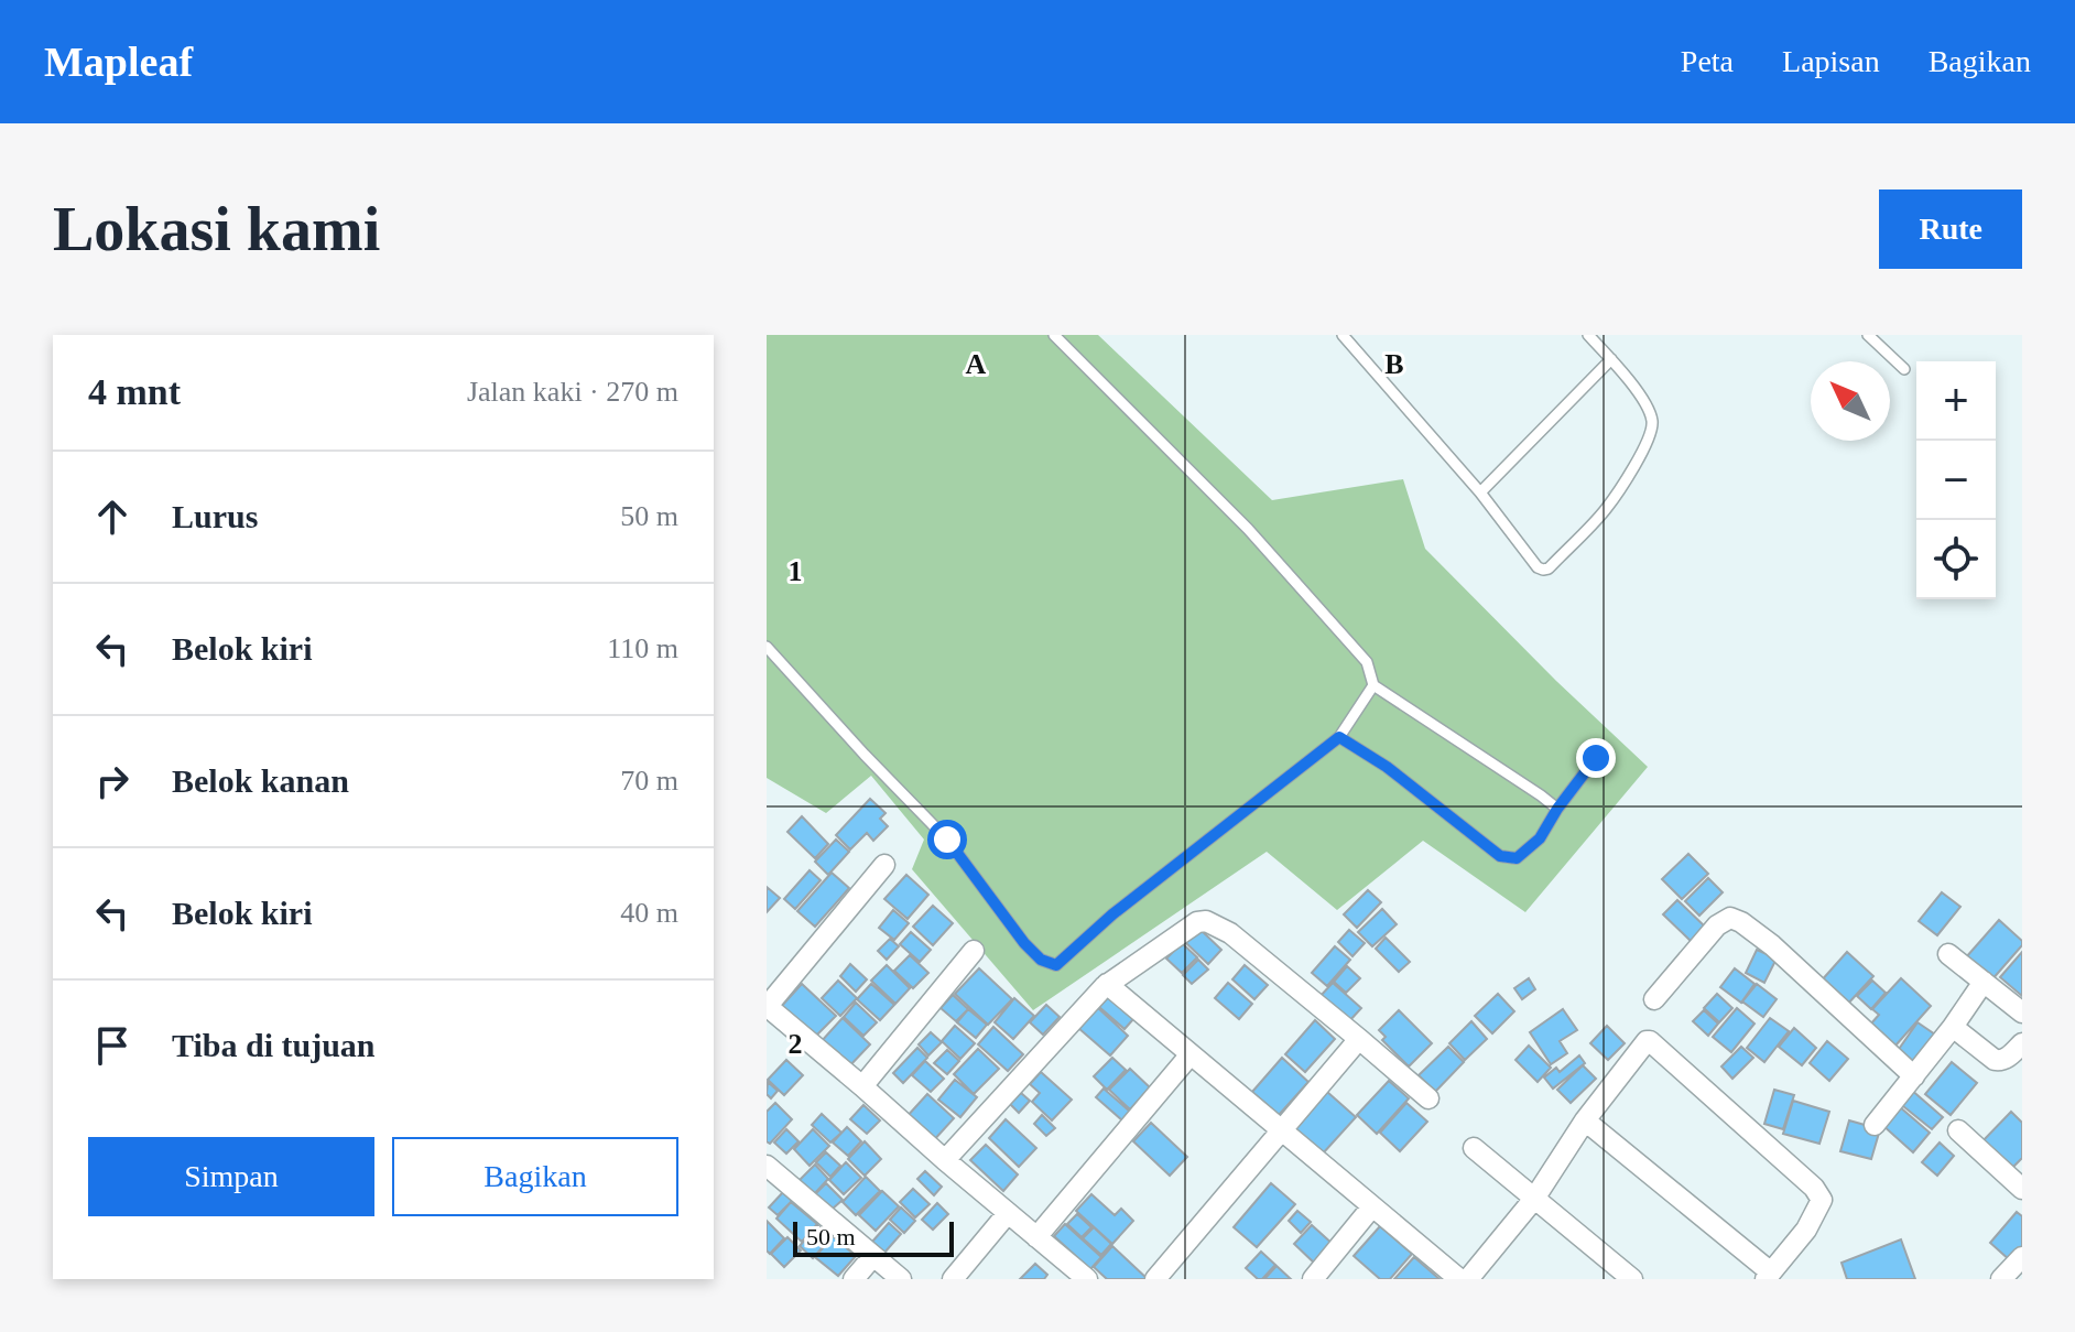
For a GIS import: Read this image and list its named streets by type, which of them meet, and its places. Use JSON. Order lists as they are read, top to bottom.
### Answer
{
  "scale_bar": "50 m",
  "north": "top left",
  "page": {
    "header": "Mapleaf",
    "nav": ["Peta", "Lapisan", "Bagikan"],
    "buttons": [
      "Rute",
      ["Simpan", "Bagikan"]
    ],
    "title": "Lokasi kami",
    "heading": ["4 mnt", "Jalan kaki · 270 m"],
    "map_buttons": ["+", "−"],
    "list": [
      ["Lurus", "50 m"],
      ["Belok kiri", "110 m"],
      ["Belok kanan", "70 m"],
      ["Belok kiri", "40 m"],
      "Tiba di tujuan"
    ],
    "scale": "50 m"
  },
  "grid": {
    "columns": ["A", "B"],
    "rows": ["1", "2"]
  }
}
